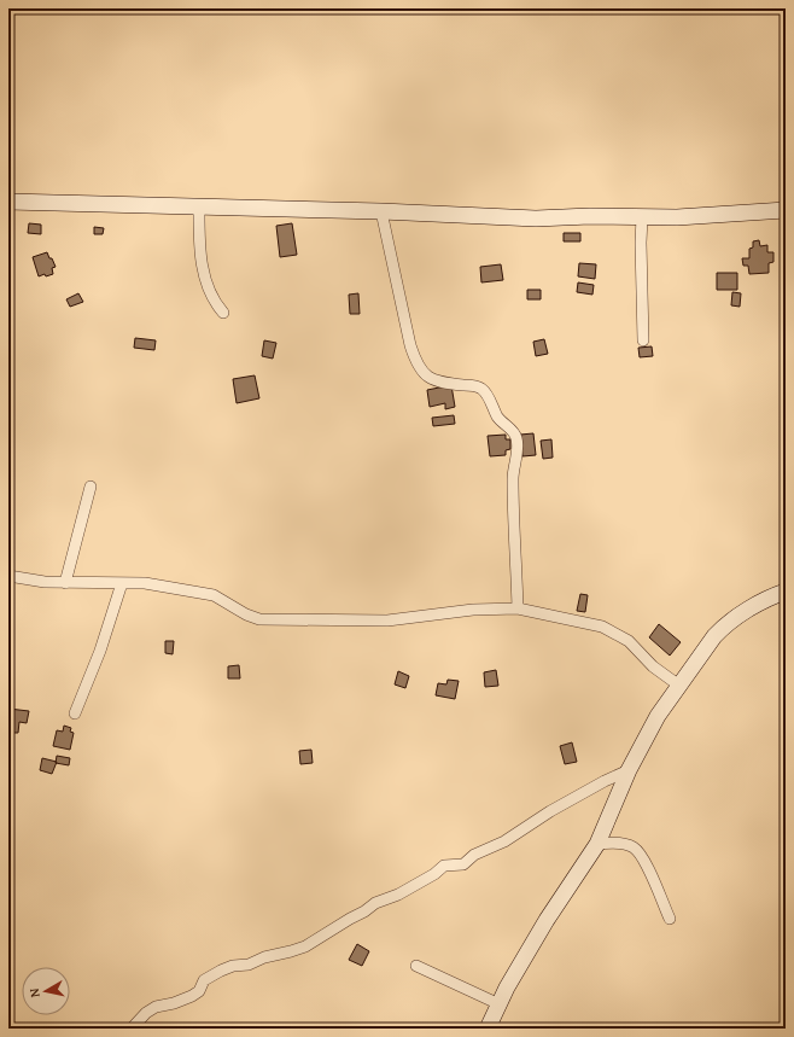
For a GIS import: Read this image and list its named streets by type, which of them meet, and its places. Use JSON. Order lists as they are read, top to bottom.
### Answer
{
  "north": "left"
}
